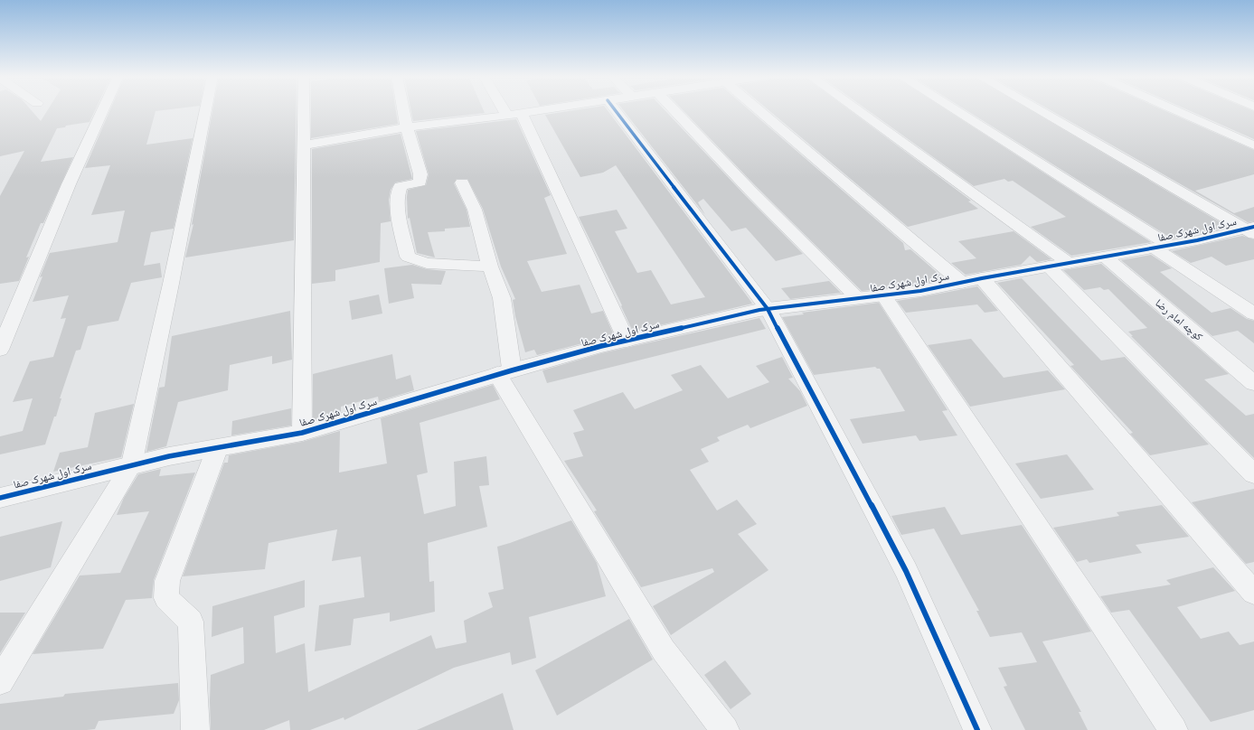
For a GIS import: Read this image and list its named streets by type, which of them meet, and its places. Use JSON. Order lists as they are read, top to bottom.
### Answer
{
  "streets": {
    "street": ["سرک اول شهرک صفا", "کوچه امام رضا"]
  },
  "crossings": [
    ["سرک اول شهرک صفا", "کوچه امام رضا"]
  ]
}
